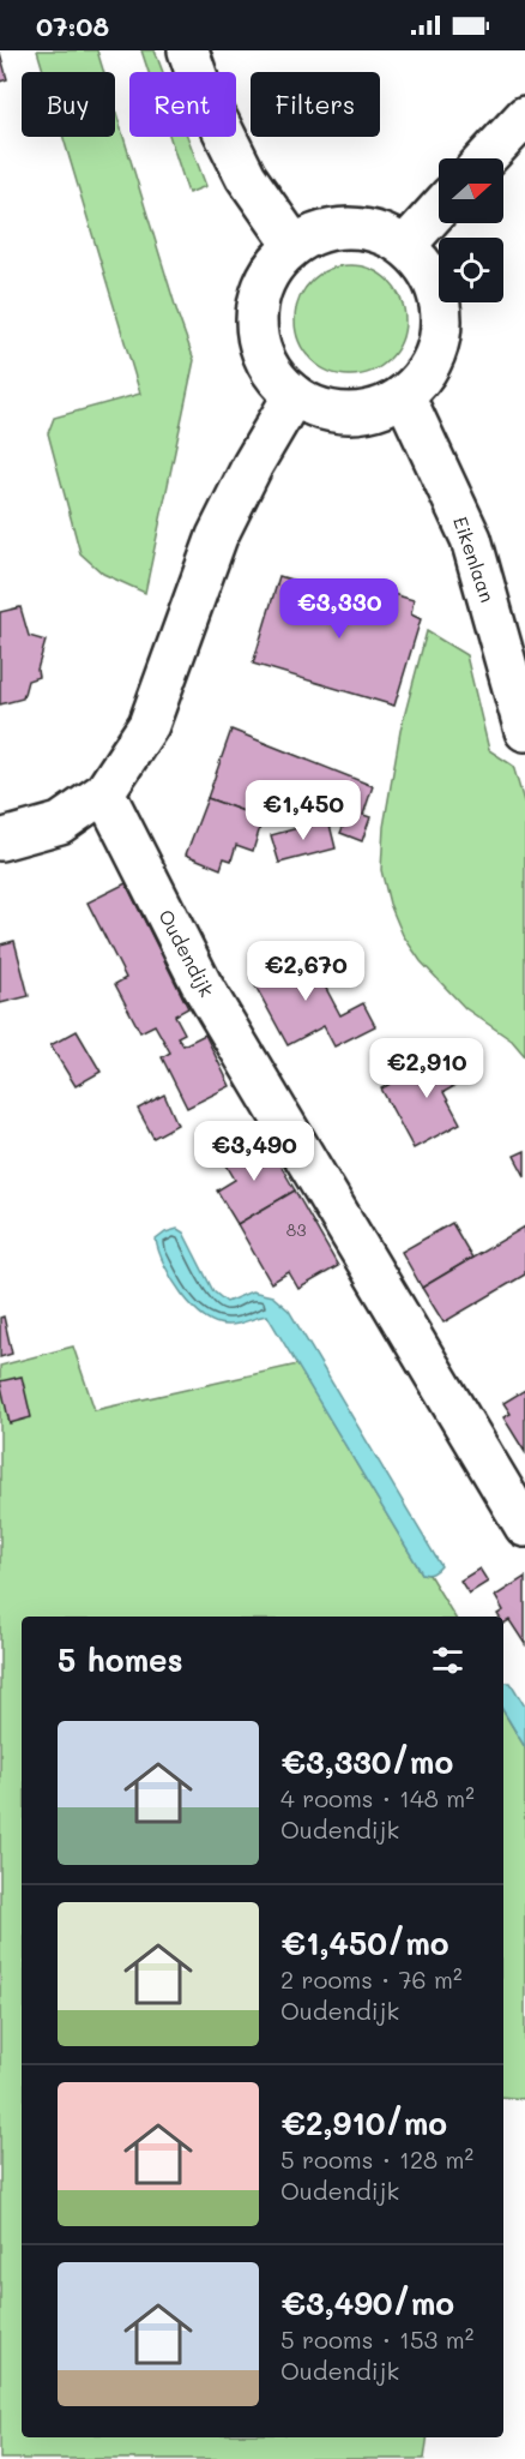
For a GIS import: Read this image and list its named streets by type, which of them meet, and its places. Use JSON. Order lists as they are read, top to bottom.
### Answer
{
  "streets": {
    "street": ["Eikenlaan", "Oudendijk"]
  },
  "house_numbers": ["83"],
  "north": "right",
  "page": {
    "status": "07:08",
    "chip": ["Buy", "Rent", "Filters"],
    "price": [
      "€3,330",
      "€1,450",
      "€2,670",
      "€2,910",
      "€3,490"
    ],
    "heading": "5 homes",
    "list": [
      {
        "name": "€3,330/mo",
        "note": "4 rooms · 148 m² · Oudendijk"
      },
      {
        "name": "€1,450/mo",
        "note": "2 rooms · 76 m² · Oudendijk"
      },
      {
        "name": "€2,910/mo",
        "note": "5 rooms · 128 m² · Oudendijk"
      },
      {
        "name": "€3,490/mo",
        "note": "5 rooms · 153 m² · Oudendijk"
      }
    ]
  }
}
